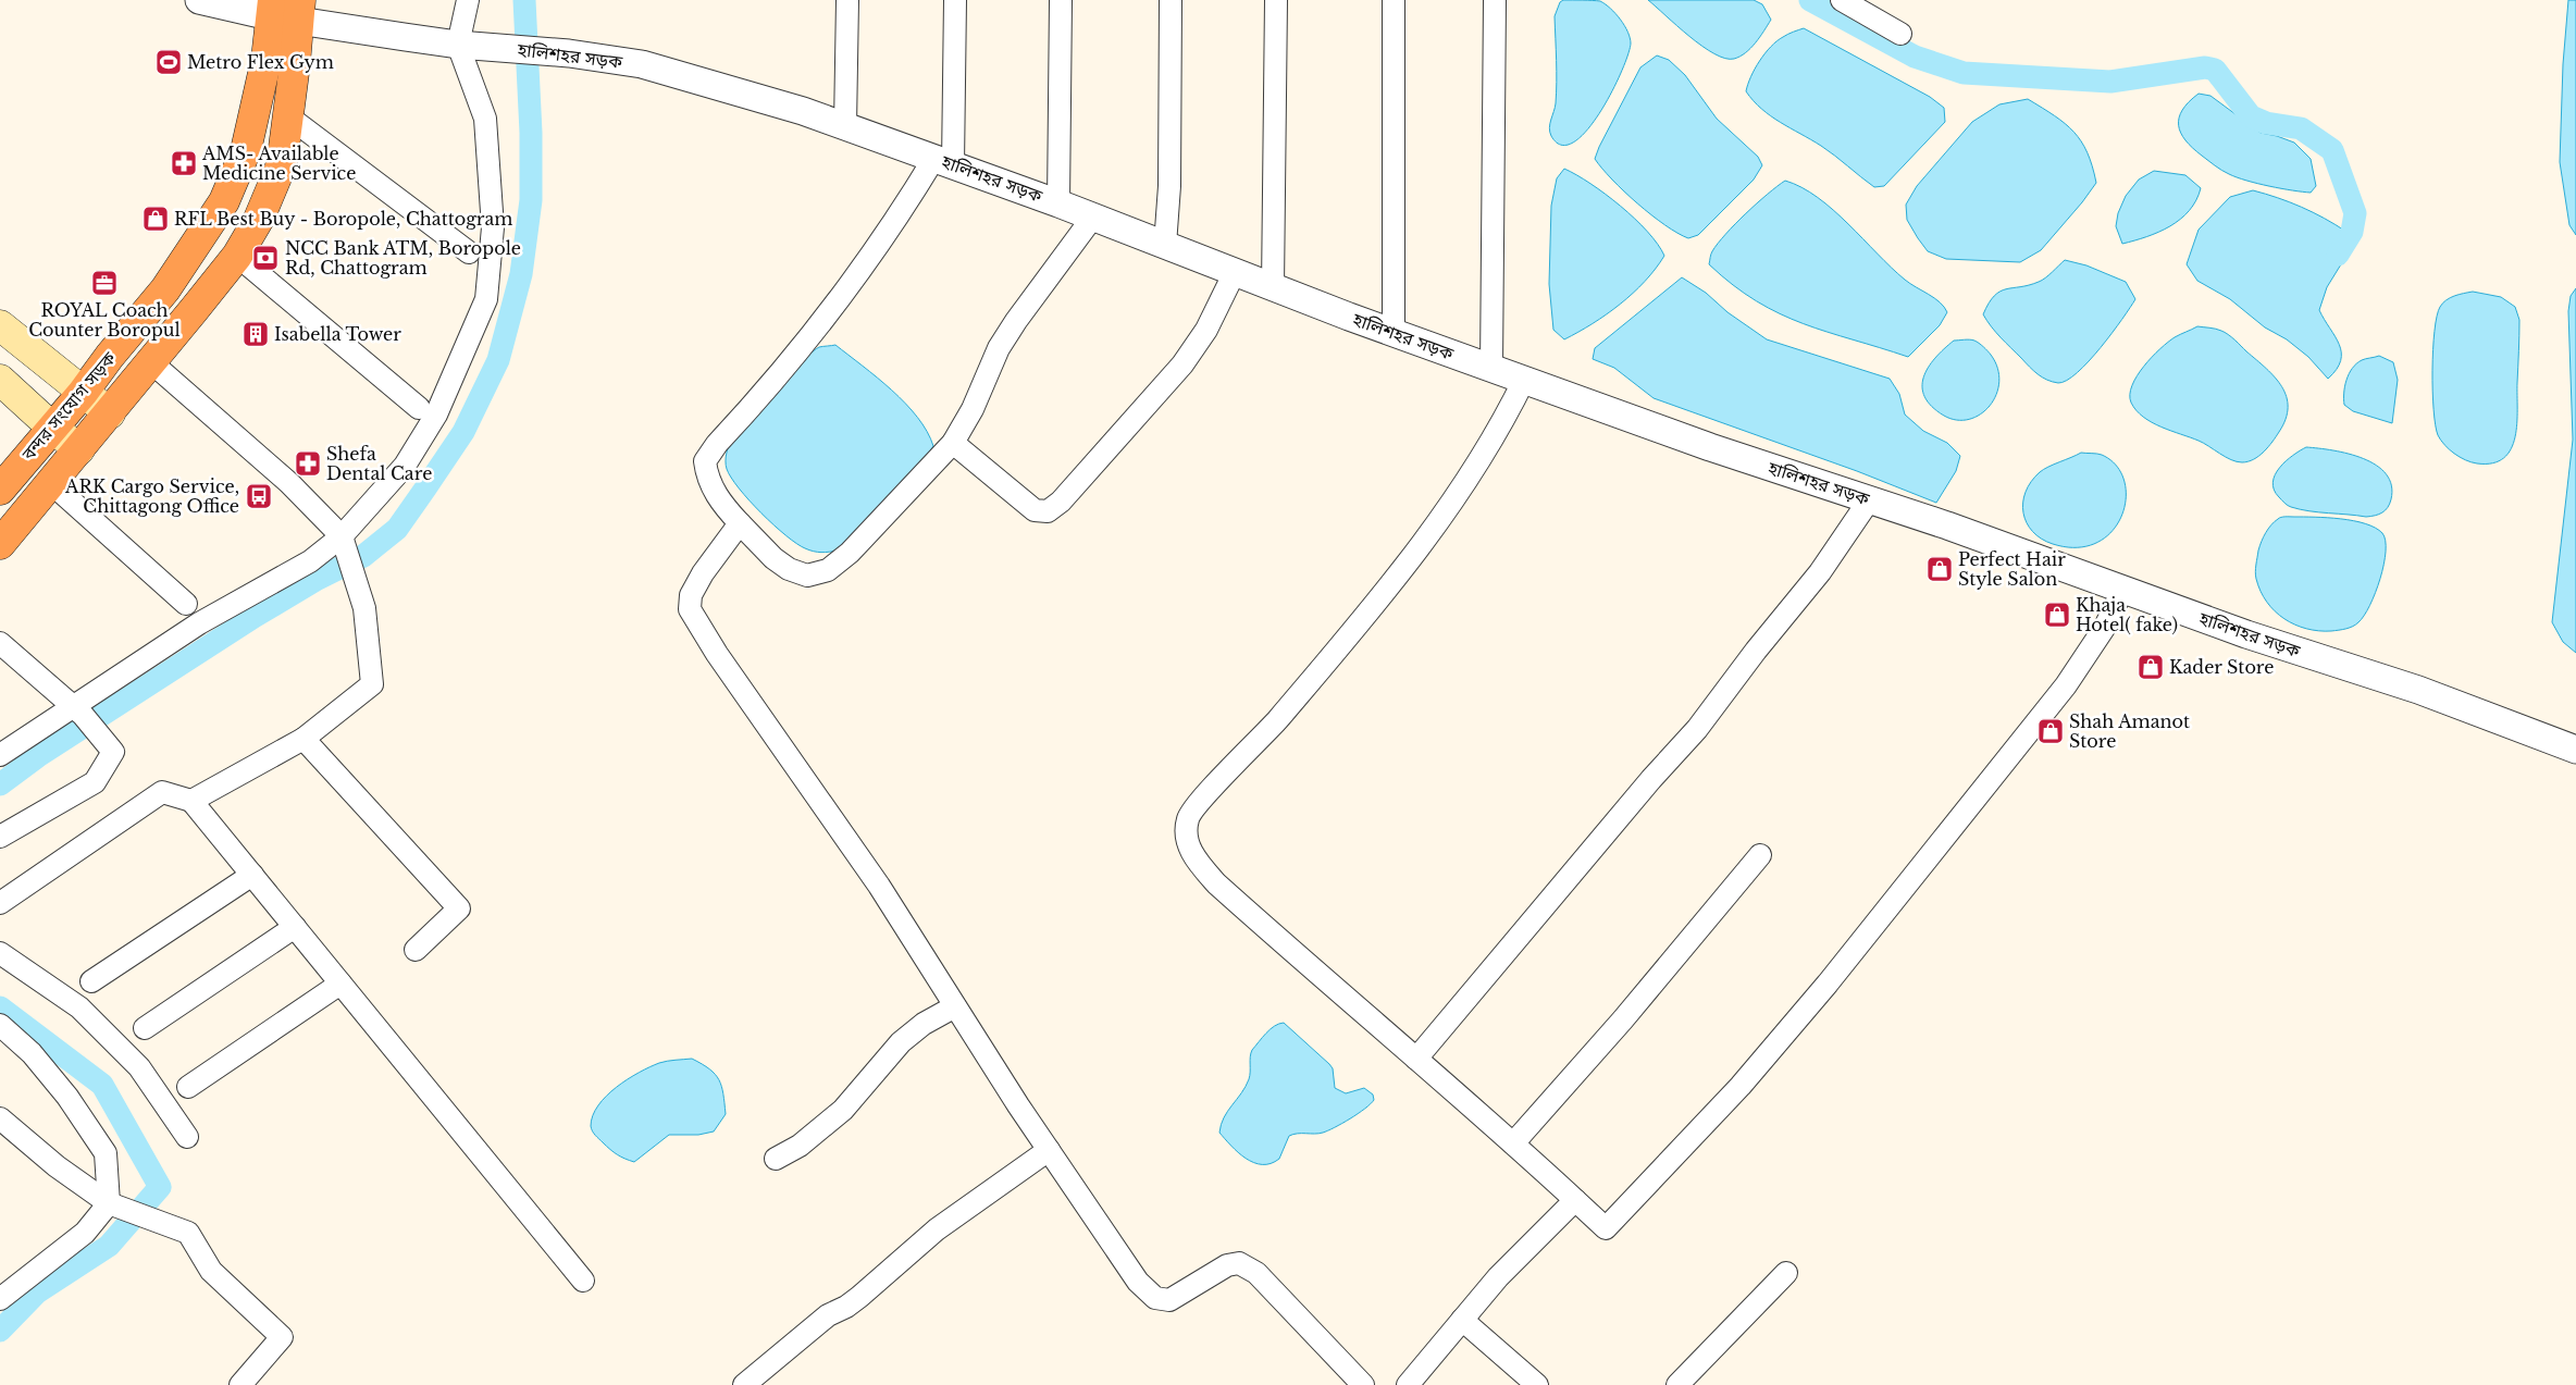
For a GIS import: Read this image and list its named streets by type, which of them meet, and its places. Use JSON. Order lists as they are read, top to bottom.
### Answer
{
  "streets": {
    "highway": ["বন্দর সংযোগ সড়ক"],
    "street": ["হালিশহর সড়ক"]
  },
  "crossings": [
    ["হালিশহর সড়ক", "বন্দর সংযোগ সড়ক"]
  ],
  "places": {
    "sports": ["Metro Flex Gym"],
    "pharmacy": ["AMS- Available Medicine Service", "Shefa Dental Care"],
    "shop": [
      "RFL Best Buy - Boropole, Chattogram",
      "Perfect Hair Style Salon",
      "Khaja Hotel( fake)",
      "Kader Store",
      "Shah Amanot Store"
    ],
    "bank": ["NCC Bank ATM, Boropole Rd, Chattogram"],
    "office": ["ROYAL Coach Counter Boropul"],
    "building": ["Isabella Tower"],
    "bus stop": ["ARK Cargo Service, Chittagong Office"]
  }
}
